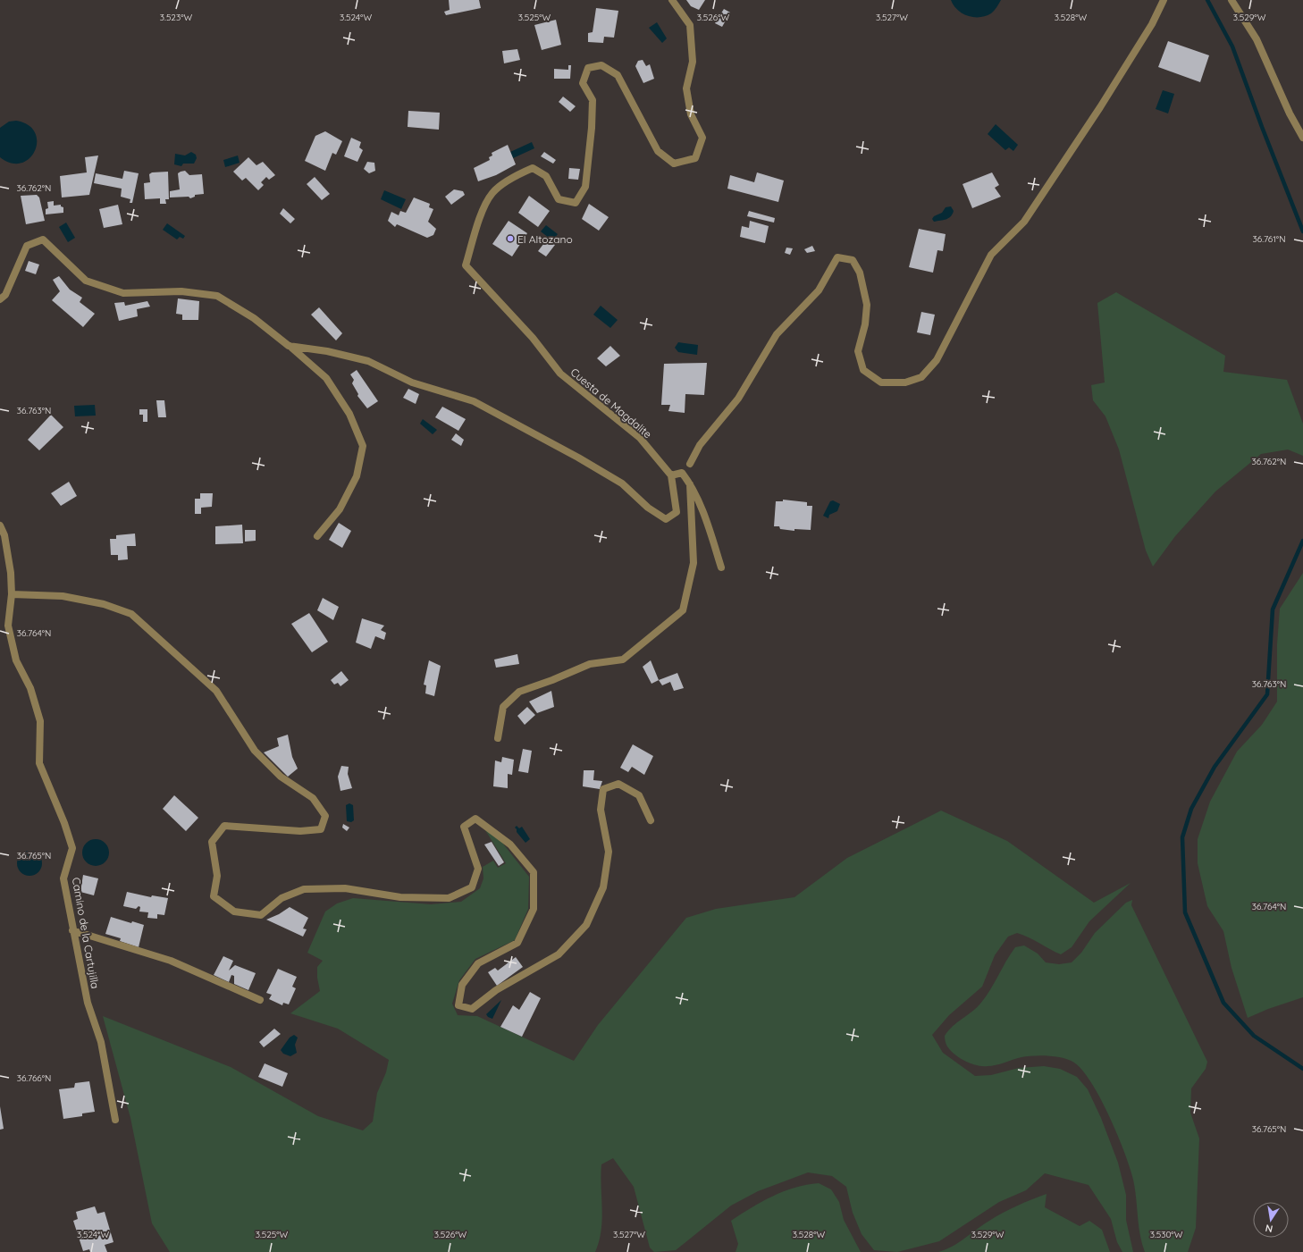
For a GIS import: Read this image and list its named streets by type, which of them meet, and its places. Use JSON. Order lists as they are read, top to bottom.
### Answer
{
  "streets": {
    "street": ["Cuesta de Magdalite", "Camino de la Cartujilla"]
  },
  "places": ["El Altozano"],
  "north": "bottom",
  "coordinates": [
    "3.523°W",
    "3.524°W",
    "3.525°W",
    "3.526°W",
    "3.527°W",
    "3.528°W",
    "3.529°W",
    "36.762°N",
    "36.761°N",
    "36.763°N",
    "36.764°N",
    "36.765°N",
    "36.766°N",
    "3.530°W"
  ]
}
